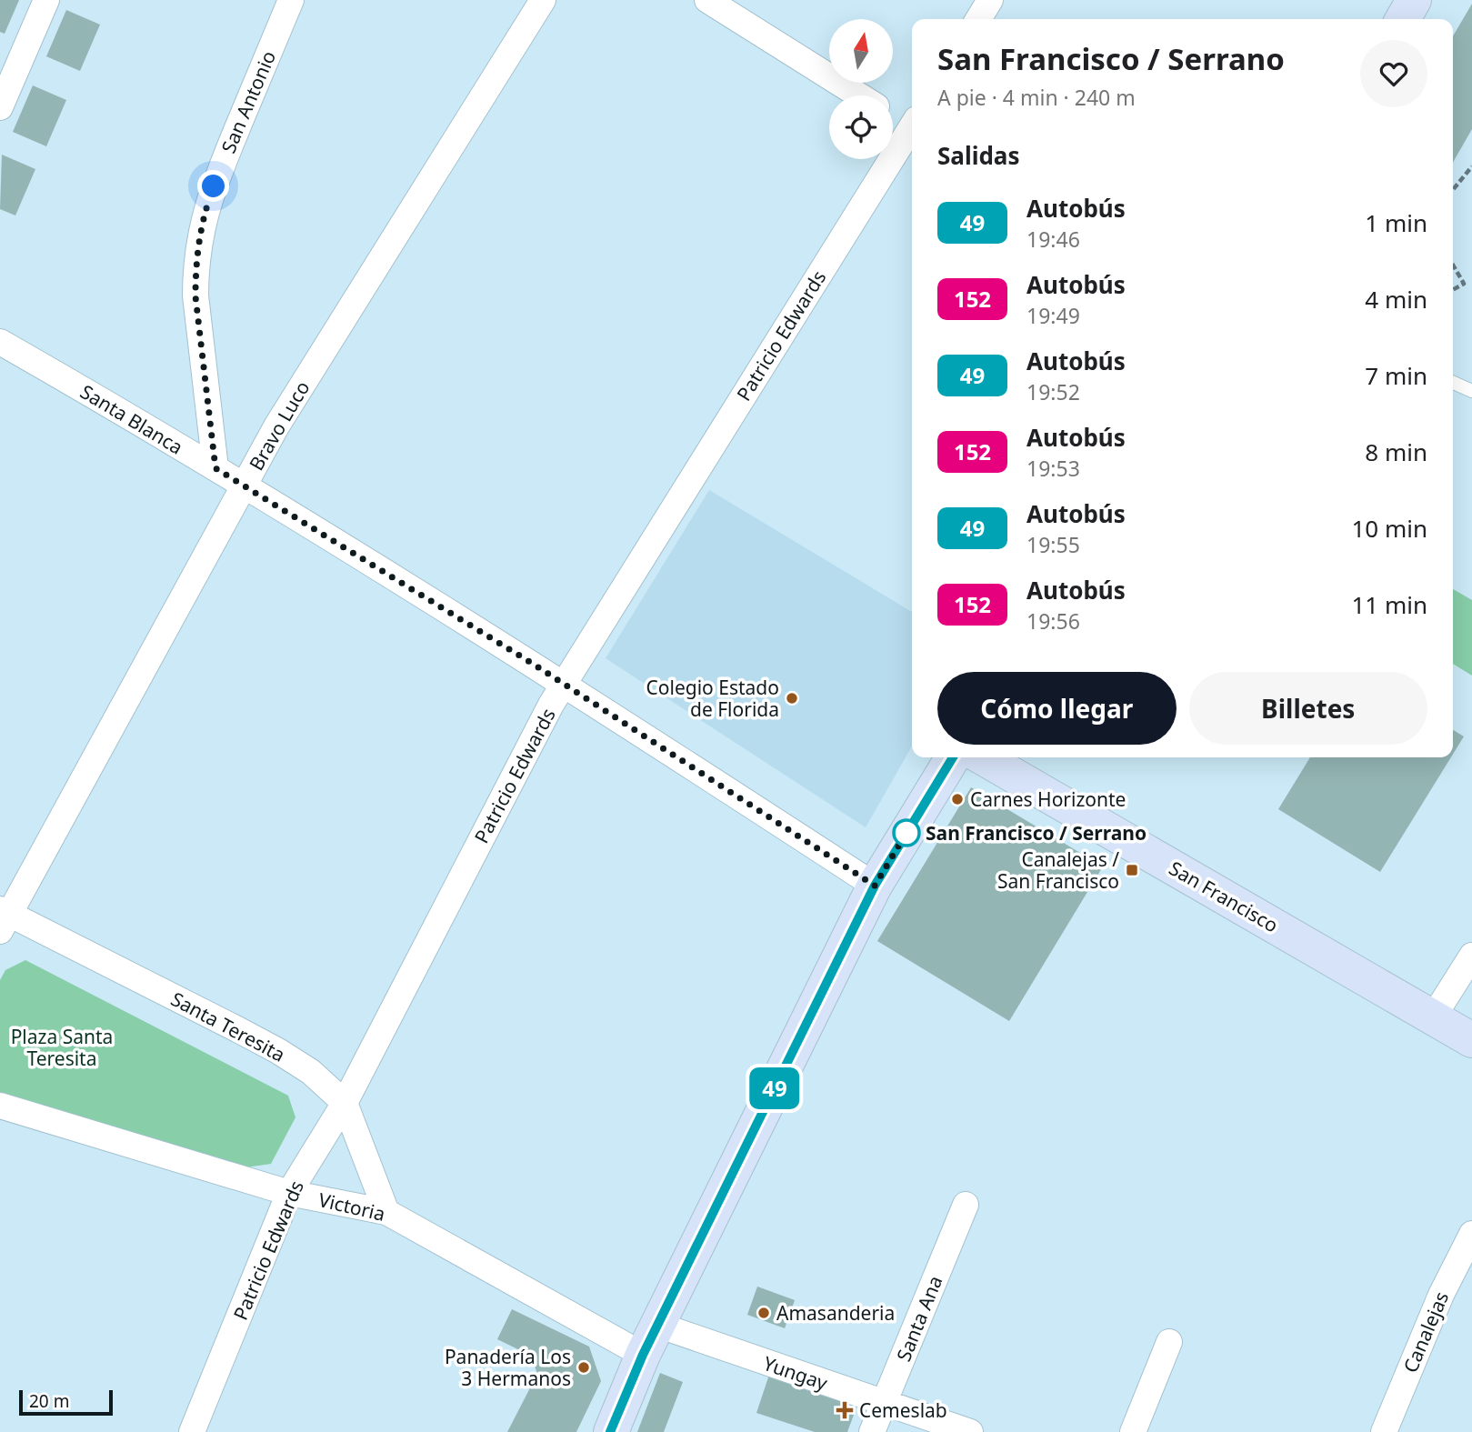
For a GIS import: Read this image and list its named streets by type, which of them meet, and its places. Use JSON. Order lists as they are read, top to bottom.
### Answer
{
  "streets": {
    "main road": ["San Francisco"],
    "street": [
      "San Antonio",
      "Patricio Edwards",
      "Santa Blanca",
      "Bravo Luco",
      "Santa Teresita",
      "Victoria",
      "Santa Ana",
      "Canalejas",
      "Yungay"
    ]
  },
  "crossings": [
    ["San Antonio", "Santa Blanca"],
    ["Patricio Edwards", "Santa Blanca"],
    ["Patricio Edwards", "Santa Teresita"],
    ["Patricio Edwards", "Victoria"],
    ["Santa Blanca", "Bravo Luco"],
    ["Bravo Luco", "Santa Teresita"],
    ["Santa Teresita", "Victoria"],
    ["Victoria", "Yungay"],
    ["Santa Ana", "Yungay"]
  ],
  "parks": ["Plaza Santa Teresita"],
  "places": {
    "other": [
      "Colegio Estado de Florida",
      "Carnes Horizonte",
      "San Francisco / Serrano",
      "Amasanderia",
      "Panadería Los 3 Hermanos"
    ],
    "transit": ["Canalejas / San Francisco"],
    "health": ["Cemeslab"]
  },
  "lines": ["bus line 49"],
  "scale_bar": "20 m",
  "north": "top",
  "page": {
    "on_map": "49",
    "heading": [
      ["San Francisco / Serrano", "A pie · 4 min · 240 m"],
      "Salidas"
    ],
    "list": [
      {
        "mark": "49",
        "name": "Autobús",
        "note": "19:46",
        "value": "1 min"
      },
      {
        "mark": "152",
        "name": "Autobús",
        "note": "19:49",
        "value": "4 min"
      },
      {
        "mark": "49",
        "name": "Autobús",
        "note": "19:52",
        "value": "7 min"
      },
      {
        "mark": "152",
        "name": "Autobús",
        "note": "19:53",
        "value": "8 min"
      },
      {
        "mark": "49",
        "name": "Autobús",
        "note": "19:55",
        "value": "10 min"
      },
      {
        "mark": "152",
        "name": "Autobús",
        "note": "19:56",
        "value": "11 min"
      }
    ],
    "buttons": ["Cómo llegar", "Billetes"],
    "scale": "20 m"
  }
}
